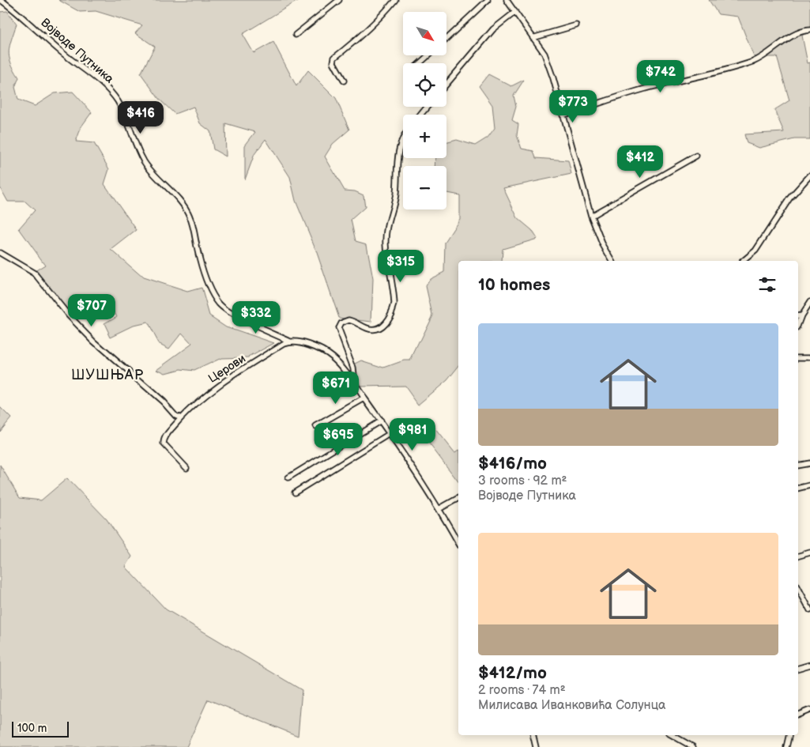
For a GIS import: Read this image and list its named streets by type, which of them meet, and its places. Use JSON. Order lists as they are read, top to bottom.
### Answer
{
  "streets": {
    "street": ["Војводе Путника", "Церови"]
  },
  "crossings": [
    ["Војводе Путника", "Церови"]
  ],
  "districts": ["ШУШЊАР"],
  "scale_bar": "100 m",
  "north": "bottom right",
  "page": {
    "map_buttons": ["+", "−"],
    "price": [
      "$742",
      "$773",
      "$416",
      "$412",
      "$315",
      "$707",
      "$332",
      "$671",
      "$981",
      "$695"
    ],
    "heading": "10 homes",
    "list": [
      {
        "name": "$416/mo",
        "note": "3 rooms · 92 m² · Војводе Путника"
      },
      {
        "name": "$412/mo",
        "note": "2 rooms · 74 m² · Милисава Иванковића Солунца"
      }
    ],
    "scale": "100 m"
  }
}
